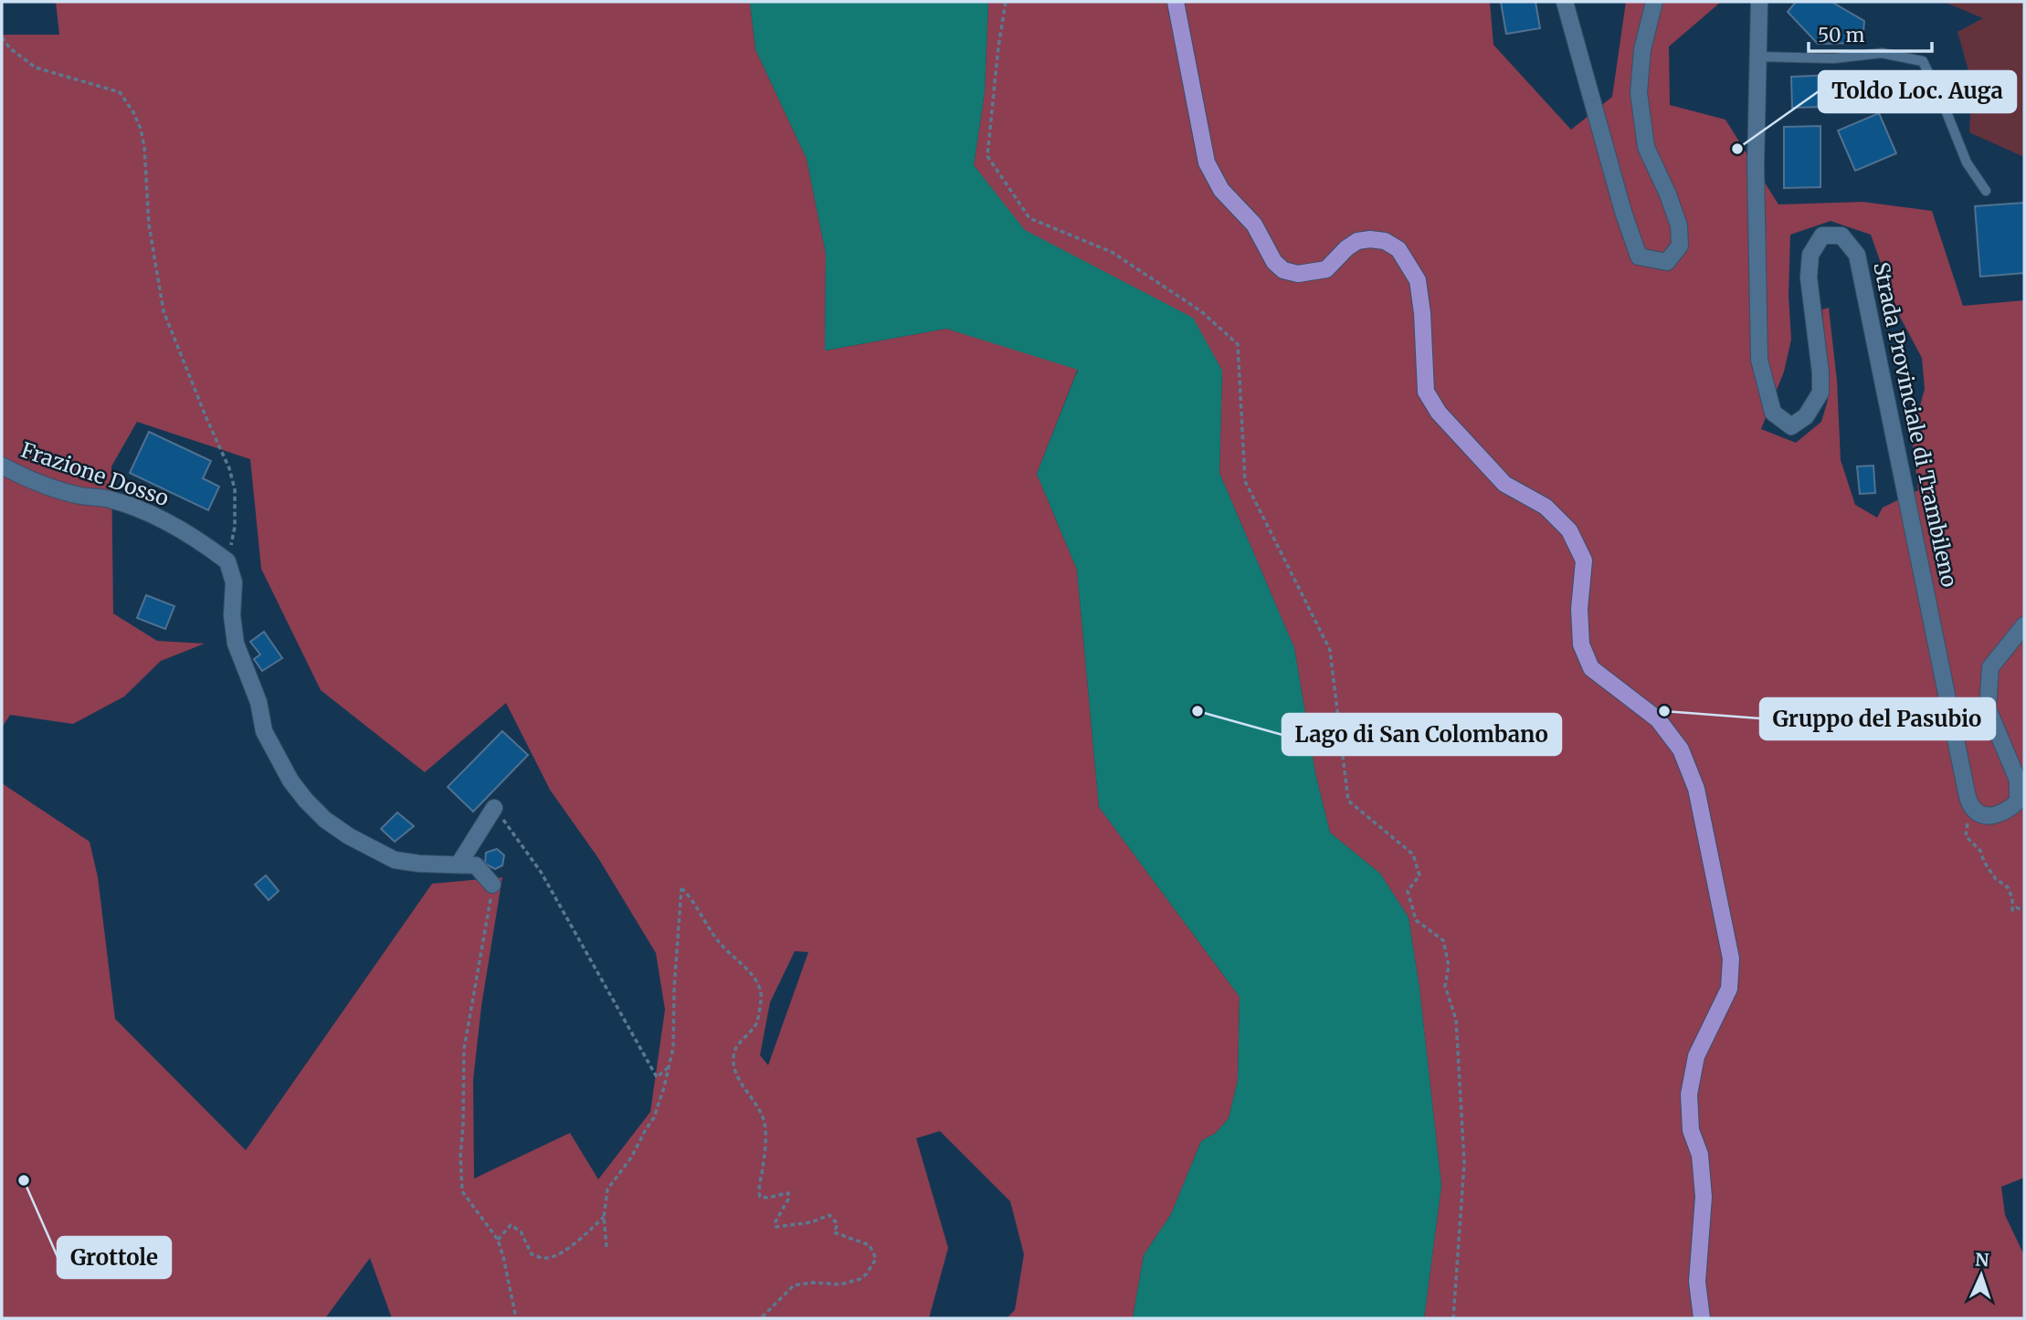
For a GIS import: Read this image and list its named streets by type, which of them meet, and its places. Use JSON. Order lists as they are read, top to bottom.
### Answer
{
  "streets": {
    "street": ["Strada Provinciale di Trambileno", "Frazione Dosso"]
  },
  "places": [
    "Toldo Loc. Auga",
    "Lago di San Colombano",
    "Gruppo del Pasubio",
    "Grottole"
  ],
  "scale_bar": "50 m",
  "north": "top"
}
